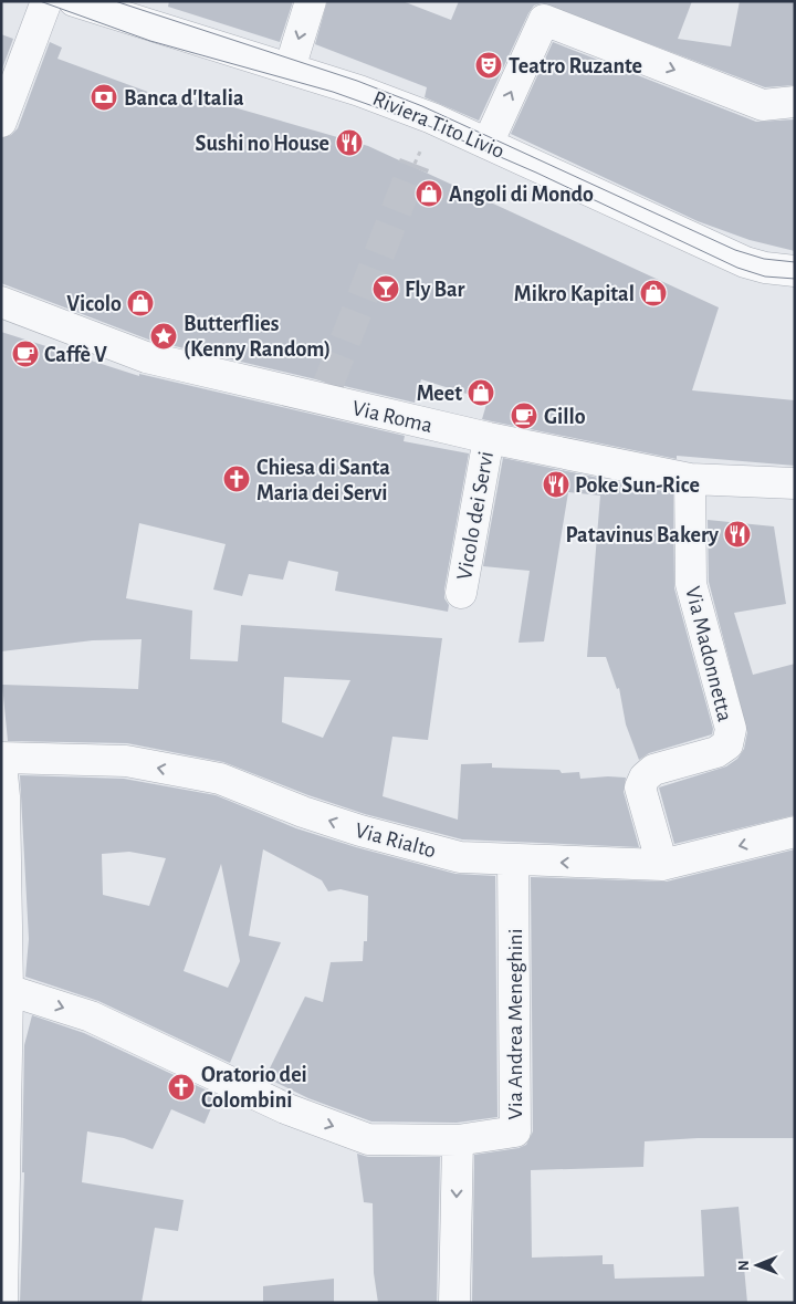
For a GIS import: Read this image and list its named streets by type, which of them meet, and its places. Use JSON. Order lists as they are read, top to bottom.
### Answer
{
  "streets": {
    "street": [
      "Riviera Tito Livio",
      "Via Roma",
      "Vicolo dei Servi",
      "Via Madonnetta",
      "Via Rialto",
      "Via Andrea Meneghini"
    ]
  },
  "crossings": [
    ["Via Roma", "Vicolo dei Servi"],
    ["Via Roma", "Via Madonnetta"],
    ["Via Madonnetta", "Via Rialto"],
    ["Via Rialto", "Via Andrea Meneghini"]
  ],
  "one_way": ["Via Rialto"],
  "places": {
    "theatre": ["Teatro Ruzante"],
    "bank": ["Banca d'Italia"],
    "restaurant": ["Sushi no House", "Poke Sun-Rice", "Patavinus Bakery"],
    "shop": [
      "Angoli di Mondo",
      "Mikro Kapital",
      "Vicolo",
      "Meet"
    ],
    "bar": ["Fly Bar"],
    "place": ["Butterflies (Kenny Random)"],
    "cafe": ["Caffè V", "Gillo"],
    "church": ["Chiesa di Santa Maria dei Servi", "Oratorio dei Colombini"]
  },
  "north": "left"
}
